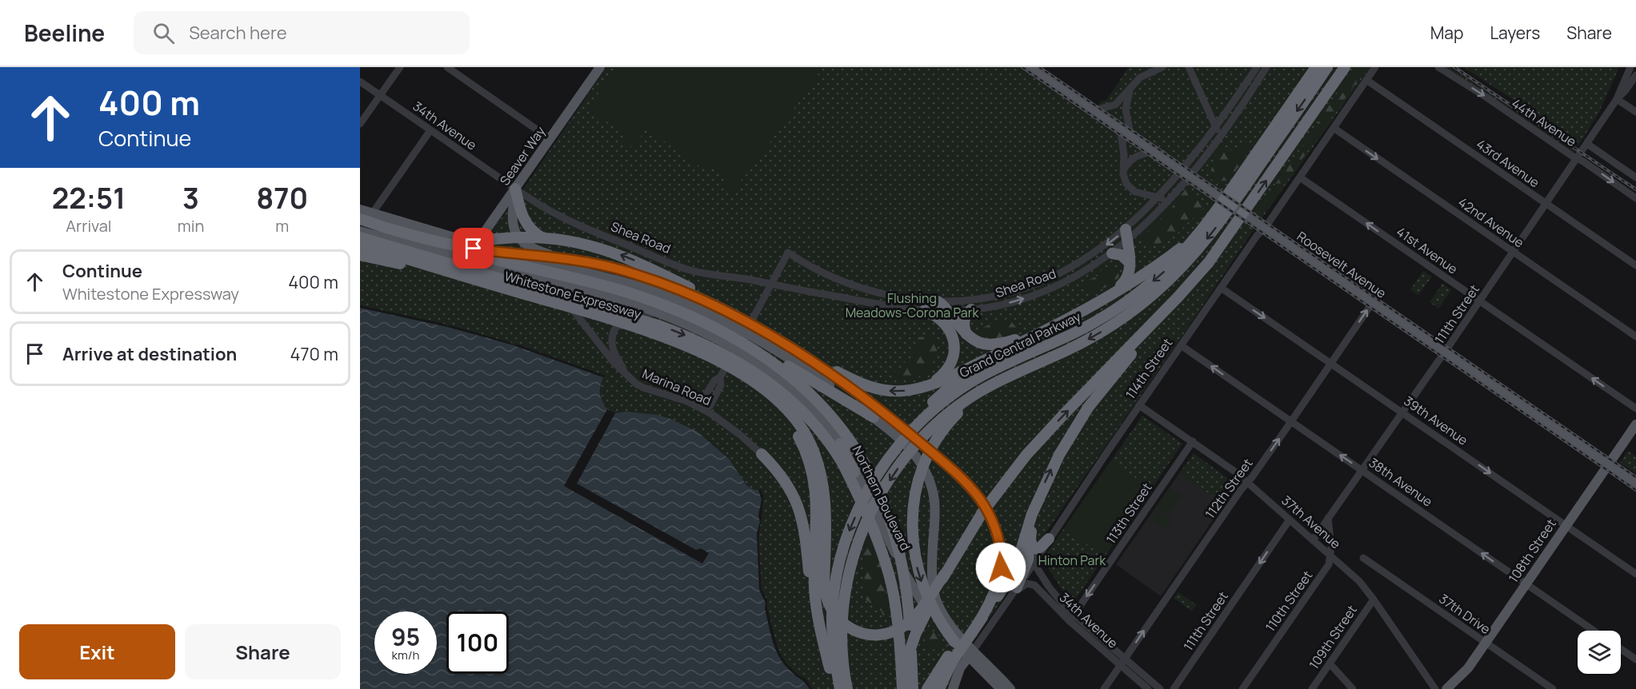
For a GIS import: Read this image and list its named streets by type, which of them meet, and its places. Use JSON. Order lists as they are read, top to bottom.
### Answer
{
  "streets": {
    "highway": ["Whitestone Expressway", "Grand Central Parkway"],
    "main road": [
      "Seaver Way",
      "Roosevelt Avenue",
      "114th Street",
      "Northern Boulevard",
      "108th Street"
    ],
    "street": [
      "44th Avenue",
      "34th Avenue",
      "43rd Avenue",
      "42nd Avenue",
      "Shea Road",
      "41st Avenue",
      "111th Street",
      "Marina Road",
      "39th Avenue",
      "38th Avenue",
      "112th Street",
      "113th Street",
      "37th Avenue",
      "110th Street",
      "37th Drive",
      "109th Street"
    ]
  },
  "crossings": [
    ["44th Avenue", "111th Street"],
    ["34th Avenue", "Seaver Way"],
    ["34th Avenue", "Shea Road"],
    ["34th Avenue", "114th Street"],
    ["34th Avenue", "112th Street"],
    ["34th Avenue", "113th Street"],
    ["Seaver Way", "Shea Road"],
    ["Seaver Way", "Northern Boulevard"],
    ["43rd Avenue", "111th Street"],
    ["43rd Avenue", "114th Street"],
    ["42nd Avenue", "111th Street"],
    ["42nd Avenue", "114th Street"],
    ["41st Avenue", "111th Street"],
    ["41st Avenue", "114th Street"],
    ["Roosevelt Avenue", "111th Street"],
    ["Roosevelt Avenue", "114th Street"],
    ["Roosevelt Avenue", "112th Street"],
    ["Roosevelt Avenue", "108th Street"],
    ["Whitestone Expressway", "Northern Boulevard"],
    ["111th Street", "39th Avenue"],
    ["111th Street", "38th Avenue"],
    ["111th Street", "37th Avenue"],
    ["111th Street", "110th Street"],
    ["114th Street", "39th Avenue"],
    ["114th Street", "38th Avenue"],
    ["114th Street", "37th Avenue"],
    ["Marina Road", "Northern Boulevard"],
    ["39th Avenue", "112th Street"],
    ["39th Avenue", "108th Street"],
    ["38th Avenue", "112th Street"],
    ["38th Avenue", "108th Street"],
    ["112th Street", "37th Avenue"],
    ["113th Street", "37th Avenue"],
    ["37th Avenue", "110th Street"],
    ["37th Avenue", "109th Street"],
    ["108th Street", "37th Drive"]
  ],
  "one_way": [
    "44th Avenue",
    "42nd Avenue",
    "41st Avenue",
    "39th Avenue",
    "38th Avenue",
    "112th Street",
    "113th Street"
  ],
  "parks": ["Flushing Meadows-Corona Park", "Hinton Park"],
  "page": {
    "header": "Beeline",
    "search": "Search here",
    "nav": ["Map", "Layers", "Share"],
    "turn": ["400 m", "Continue"],
    "eta": [
      "22:51",
      "Arrival",
      "3",
      "min",
      "870",
      "m"
    ],
    "list": [
      {
        "name": "Continue",
        "note": "Whitestone Expressway",
        "value": "400 m"
      },
      {
        "name": "Arrive at destination",
        "value": "470 m"
      }
    ],
    "speed": "95 km/h",
    "limit": "100",
    "buttons": ["Exit", "Share"]
  }
}
